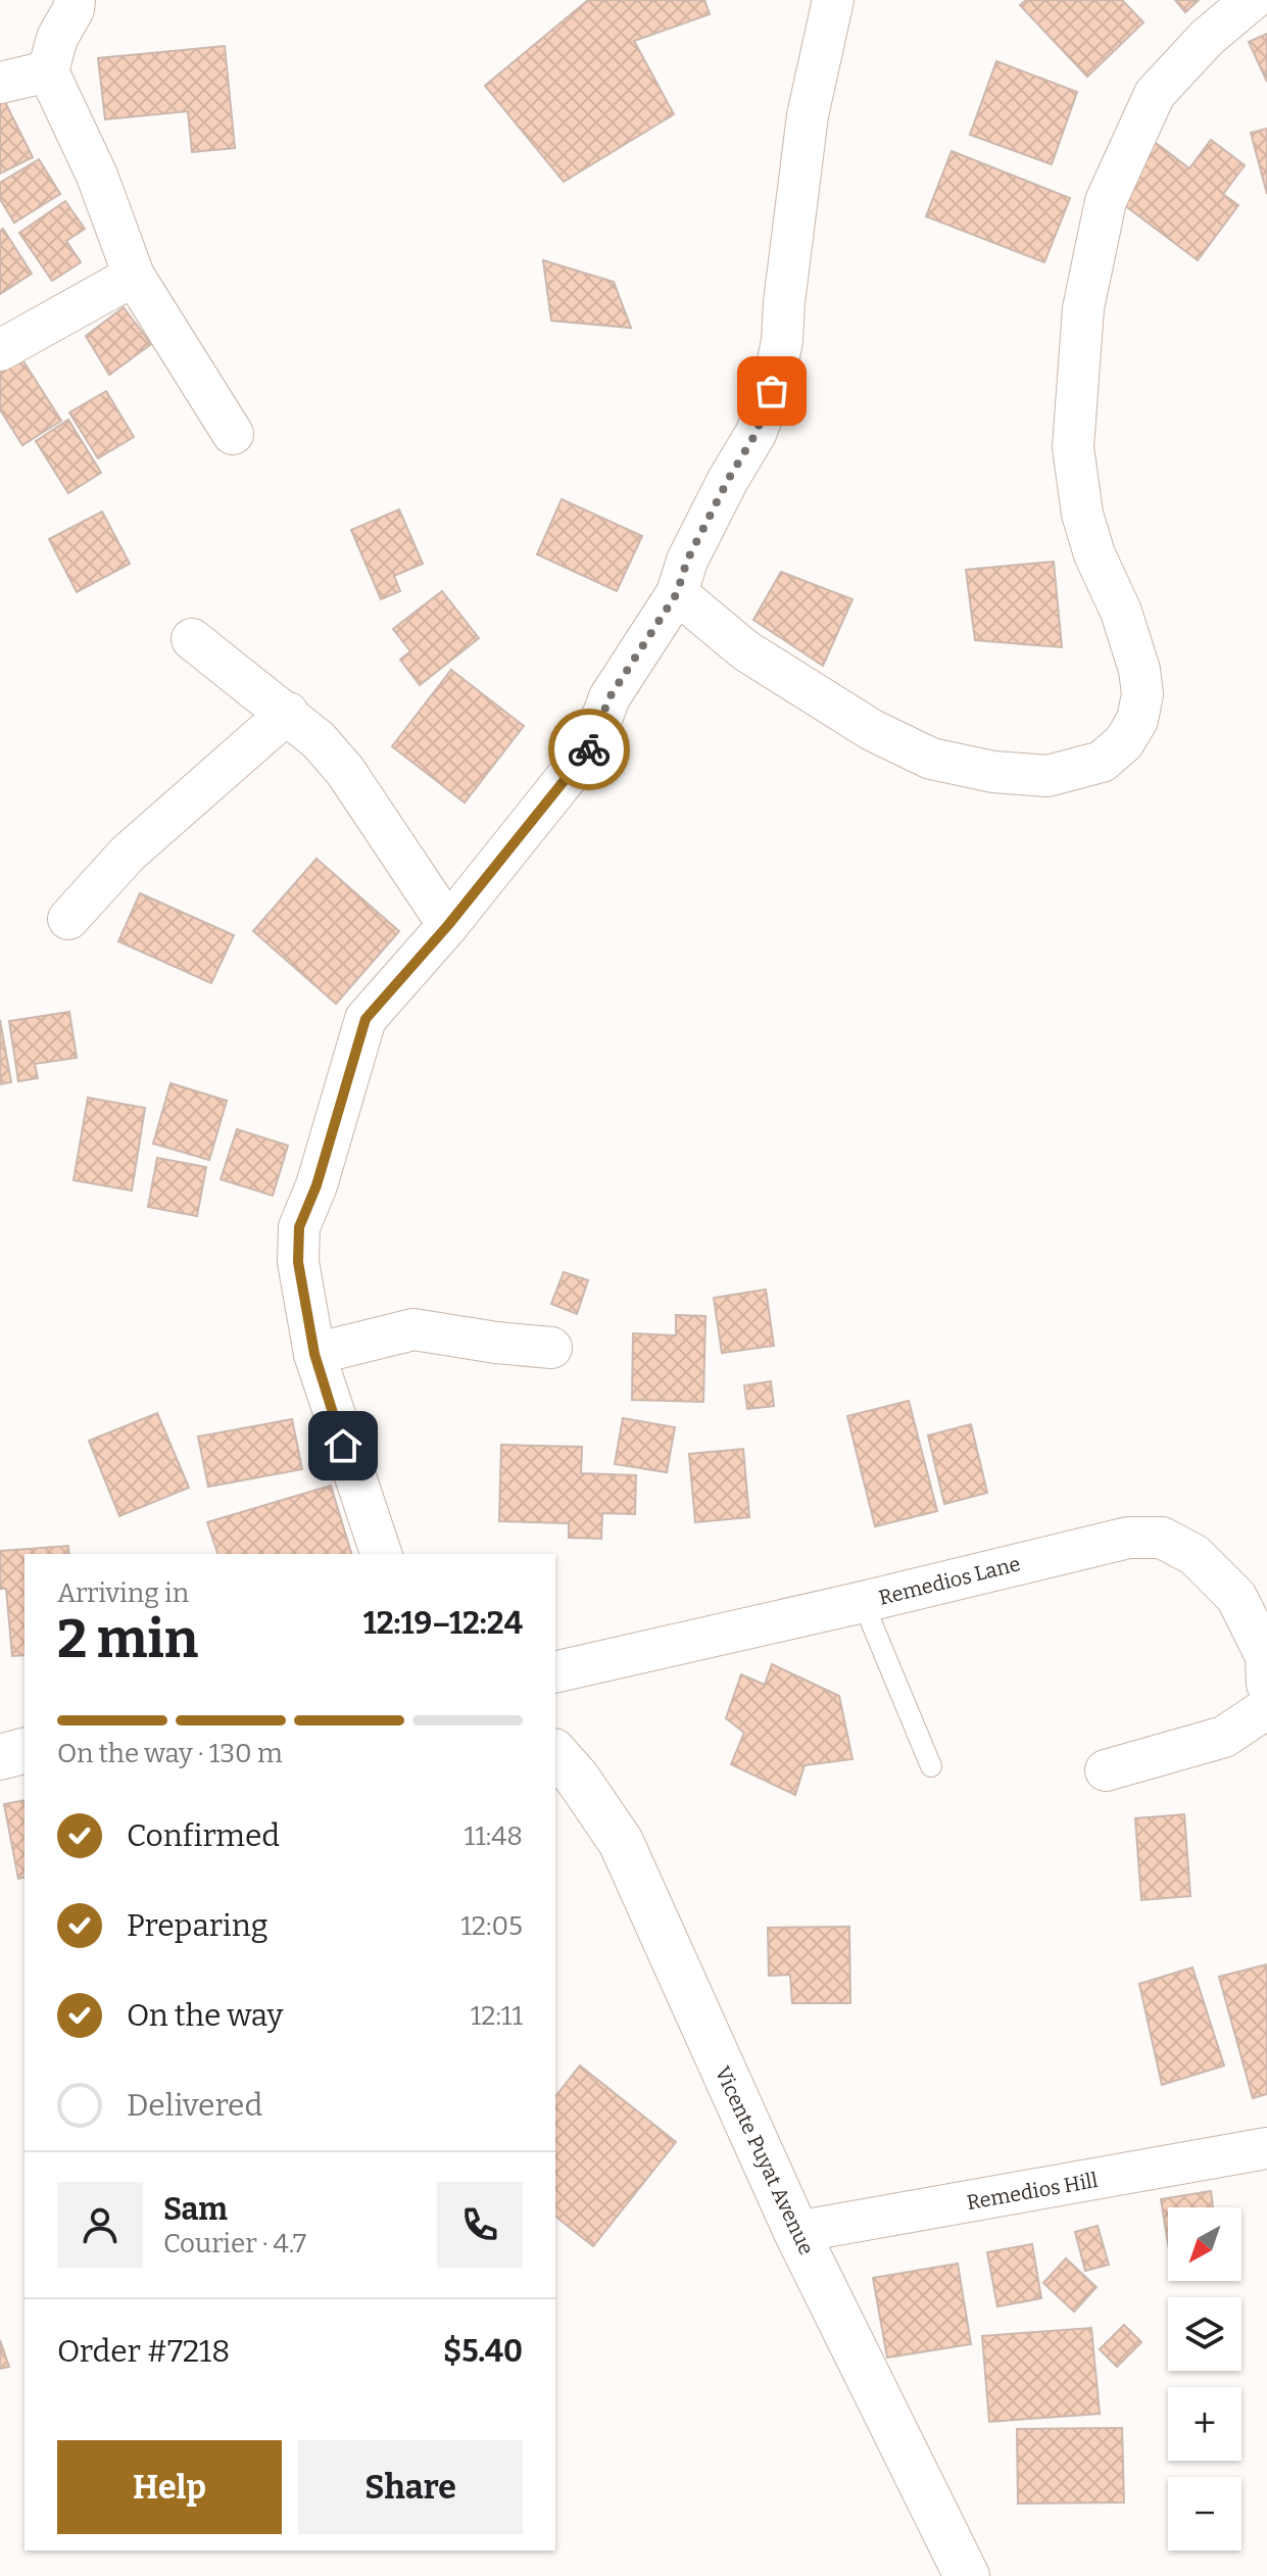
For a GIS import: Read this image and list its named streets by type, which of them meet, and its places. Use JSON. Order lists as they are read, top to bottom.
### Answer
{
  "streets": {
    "main road": ["Vicente Puyat Avenue"],
    "street": ["Remedios Lane", "Remedios Hill"]
  },
  "crossings": [
    ["Vicente Puyat Avenue", "Remedios Hill"]
  ],
  "north": "bottom left",
  "page": {
    "heading": ["2 min", "Arriving in", "12:19–12:24"],
    "panel": [
      "Sam",
      "Courier · 4.7",
      "Order #7218",
      "$5.40"
    ],
    "bar": "On the way · 130 m",
    "list": [
      ["Confirmed", "11:48"],
      ["Preparing", "12:05"],
      ["On the way", "12:11"],
      "Delivered"
    ],
    "map_buttons": ["+", "−"],
    "buttons": ["Help", "Share"]
  }
}
